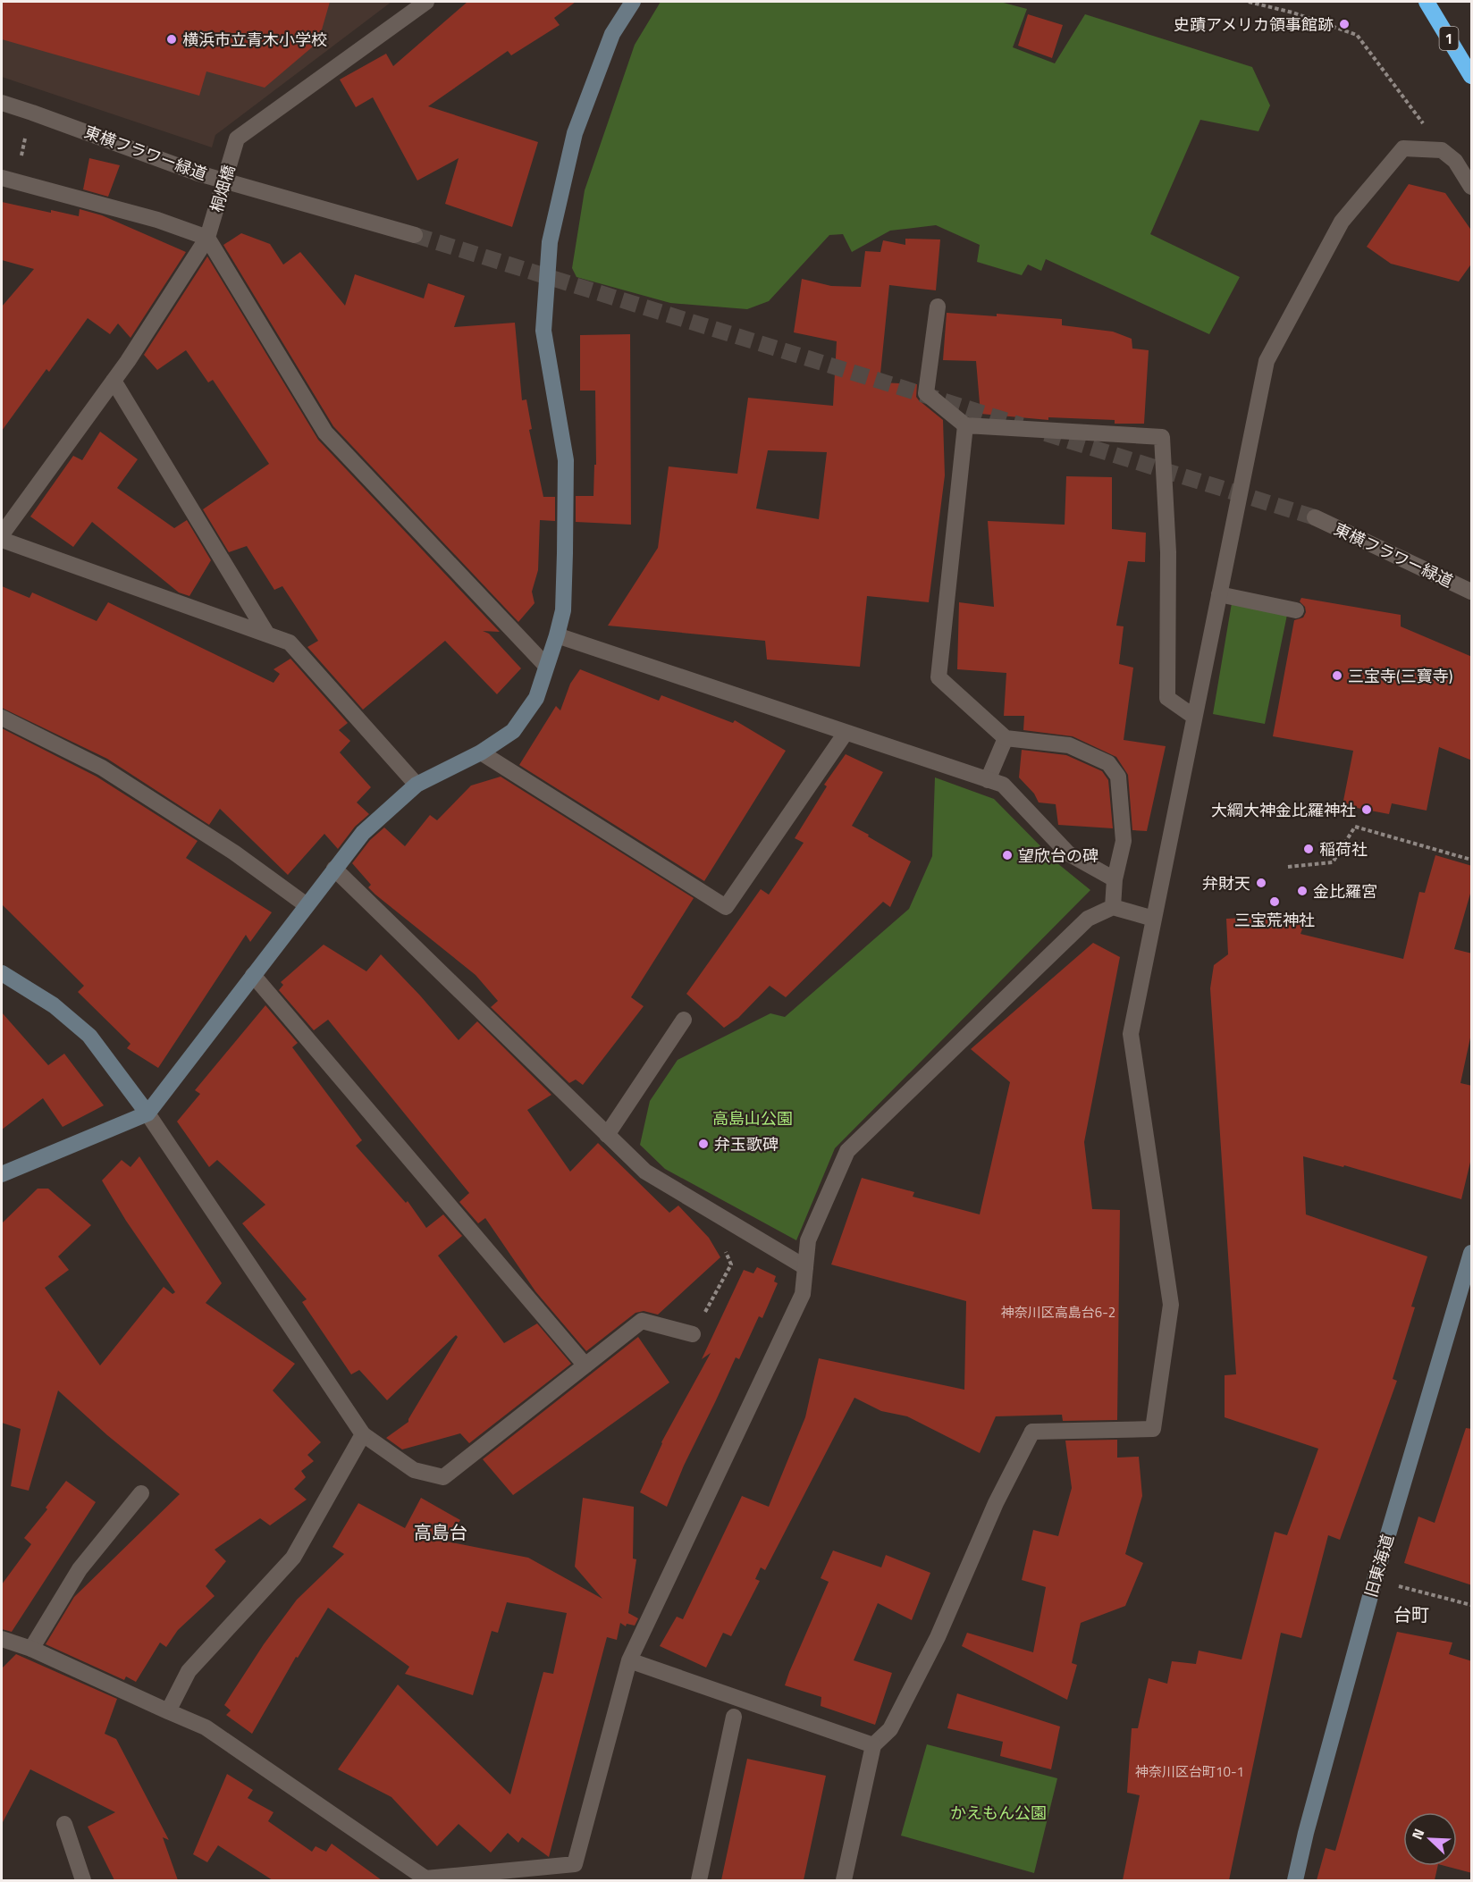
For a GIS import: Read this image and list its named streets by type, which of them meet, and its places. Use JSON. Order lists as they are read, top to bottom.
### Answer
{
  "streets": {
    "highway": ["1"],
    "street": ["東横フラワー緑道", "桐畑橋", "旧東海道"]
  },
  "districts": ["高島台", "台町"],
  "parks": ["高島山公園", "かえもん公園"],
  "places": [
    "史蹟アメリカ領事館跡",
    "横浜市立青木小学校",
    "三宝寺(三寶寺)",
    "大綱大神金比羅神社",
    "稲荷社",
    "望欣台の碑",
    "弁財天",
    "金比羅宮",
    "三宝荒神社",
    "弁玉歌碑"
  ],
  "house_numbers": ["神奈川区高島台6-2", "神奈川区台町10-1"],
  "north": "top left"
}
